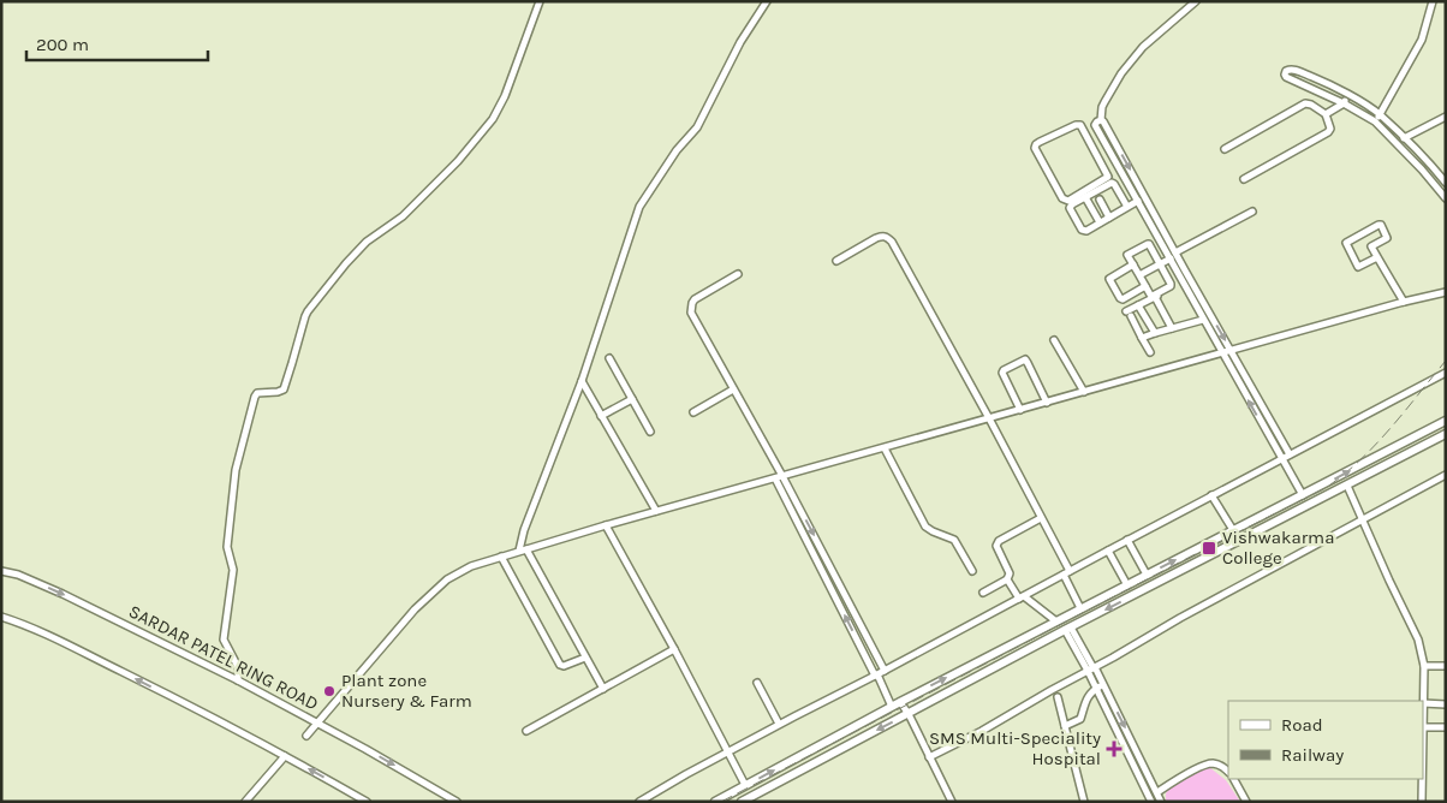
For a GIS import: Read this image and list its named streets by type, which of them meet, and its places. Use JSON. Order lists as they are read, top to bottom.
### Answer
{
  "streets": {
    "street": ["SARDAR PATEL RING ROAD"]
  },
  "places": {
    "transit": ["Vishwakarma College"],
    "other": ["Plant zone Nursery & Farm"],
    "health": ["SMS Multi-Speciality Hospital"]
  },
  "legend": ["Road", "Railway"],
  "scale_bar": "200 m"
}
